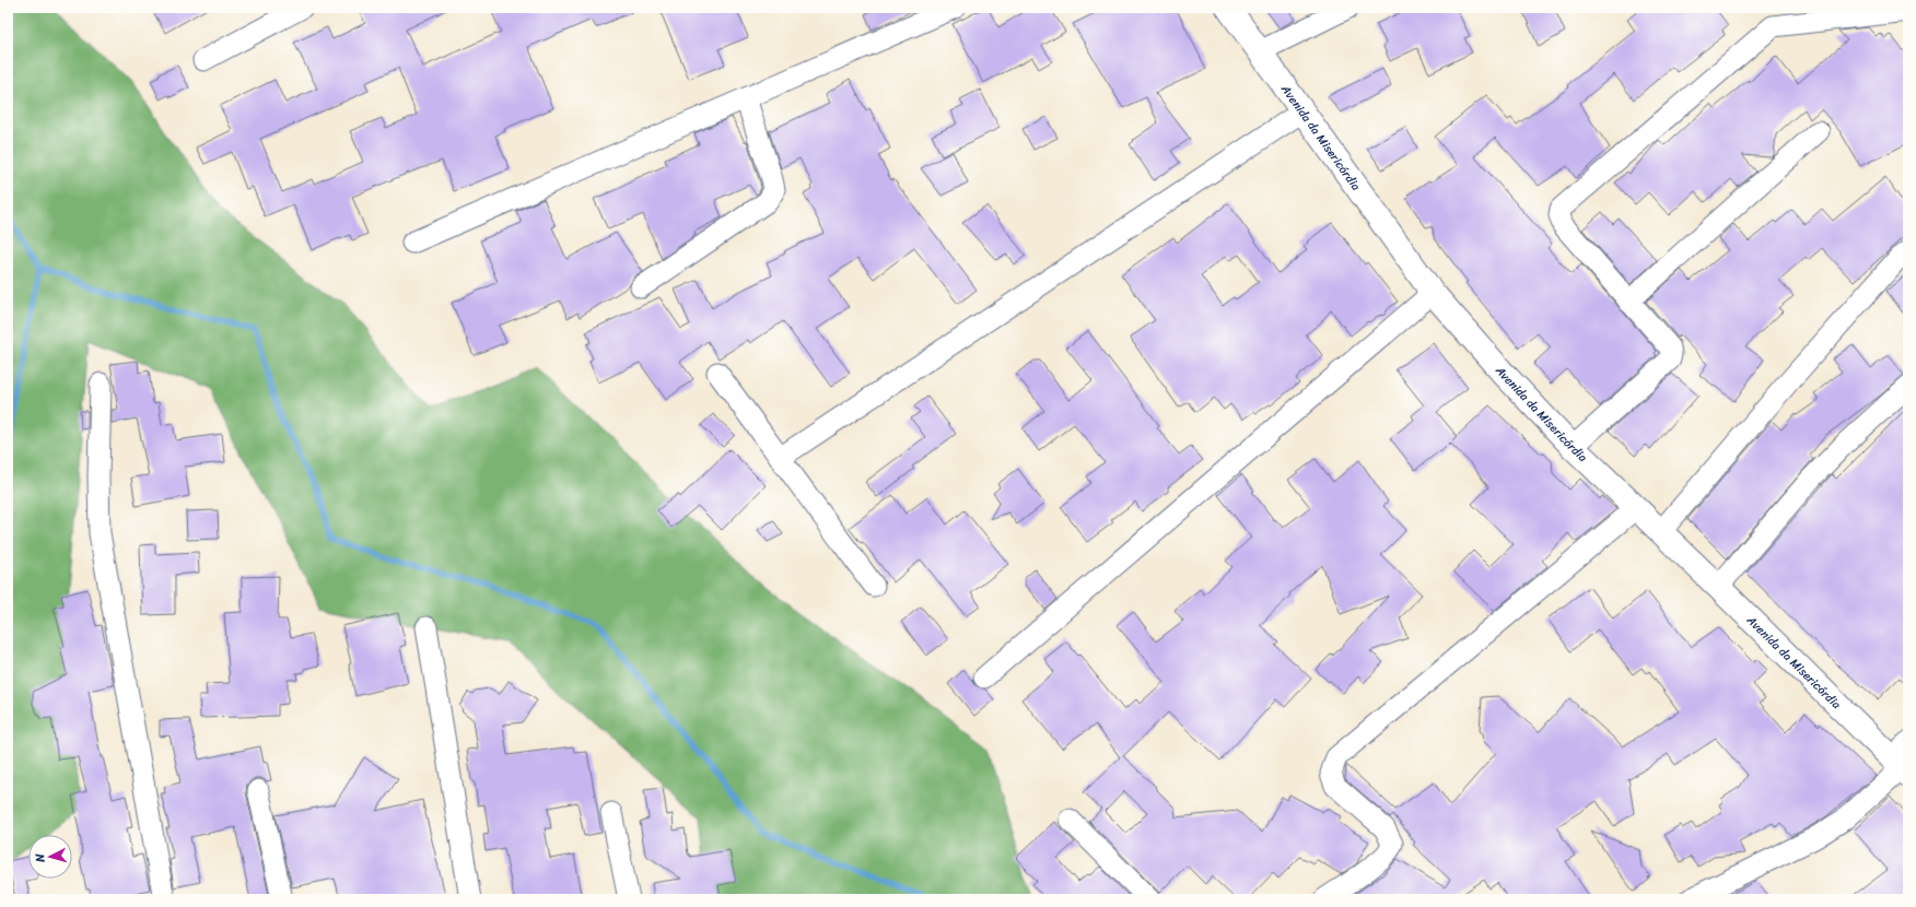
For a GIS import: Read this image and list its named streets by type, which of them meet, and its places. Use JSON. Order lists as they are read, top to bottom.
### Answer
{
  "streets": {
    "street": ["Avenida da Misericórdia"]
  },
  "north": "left"
}
